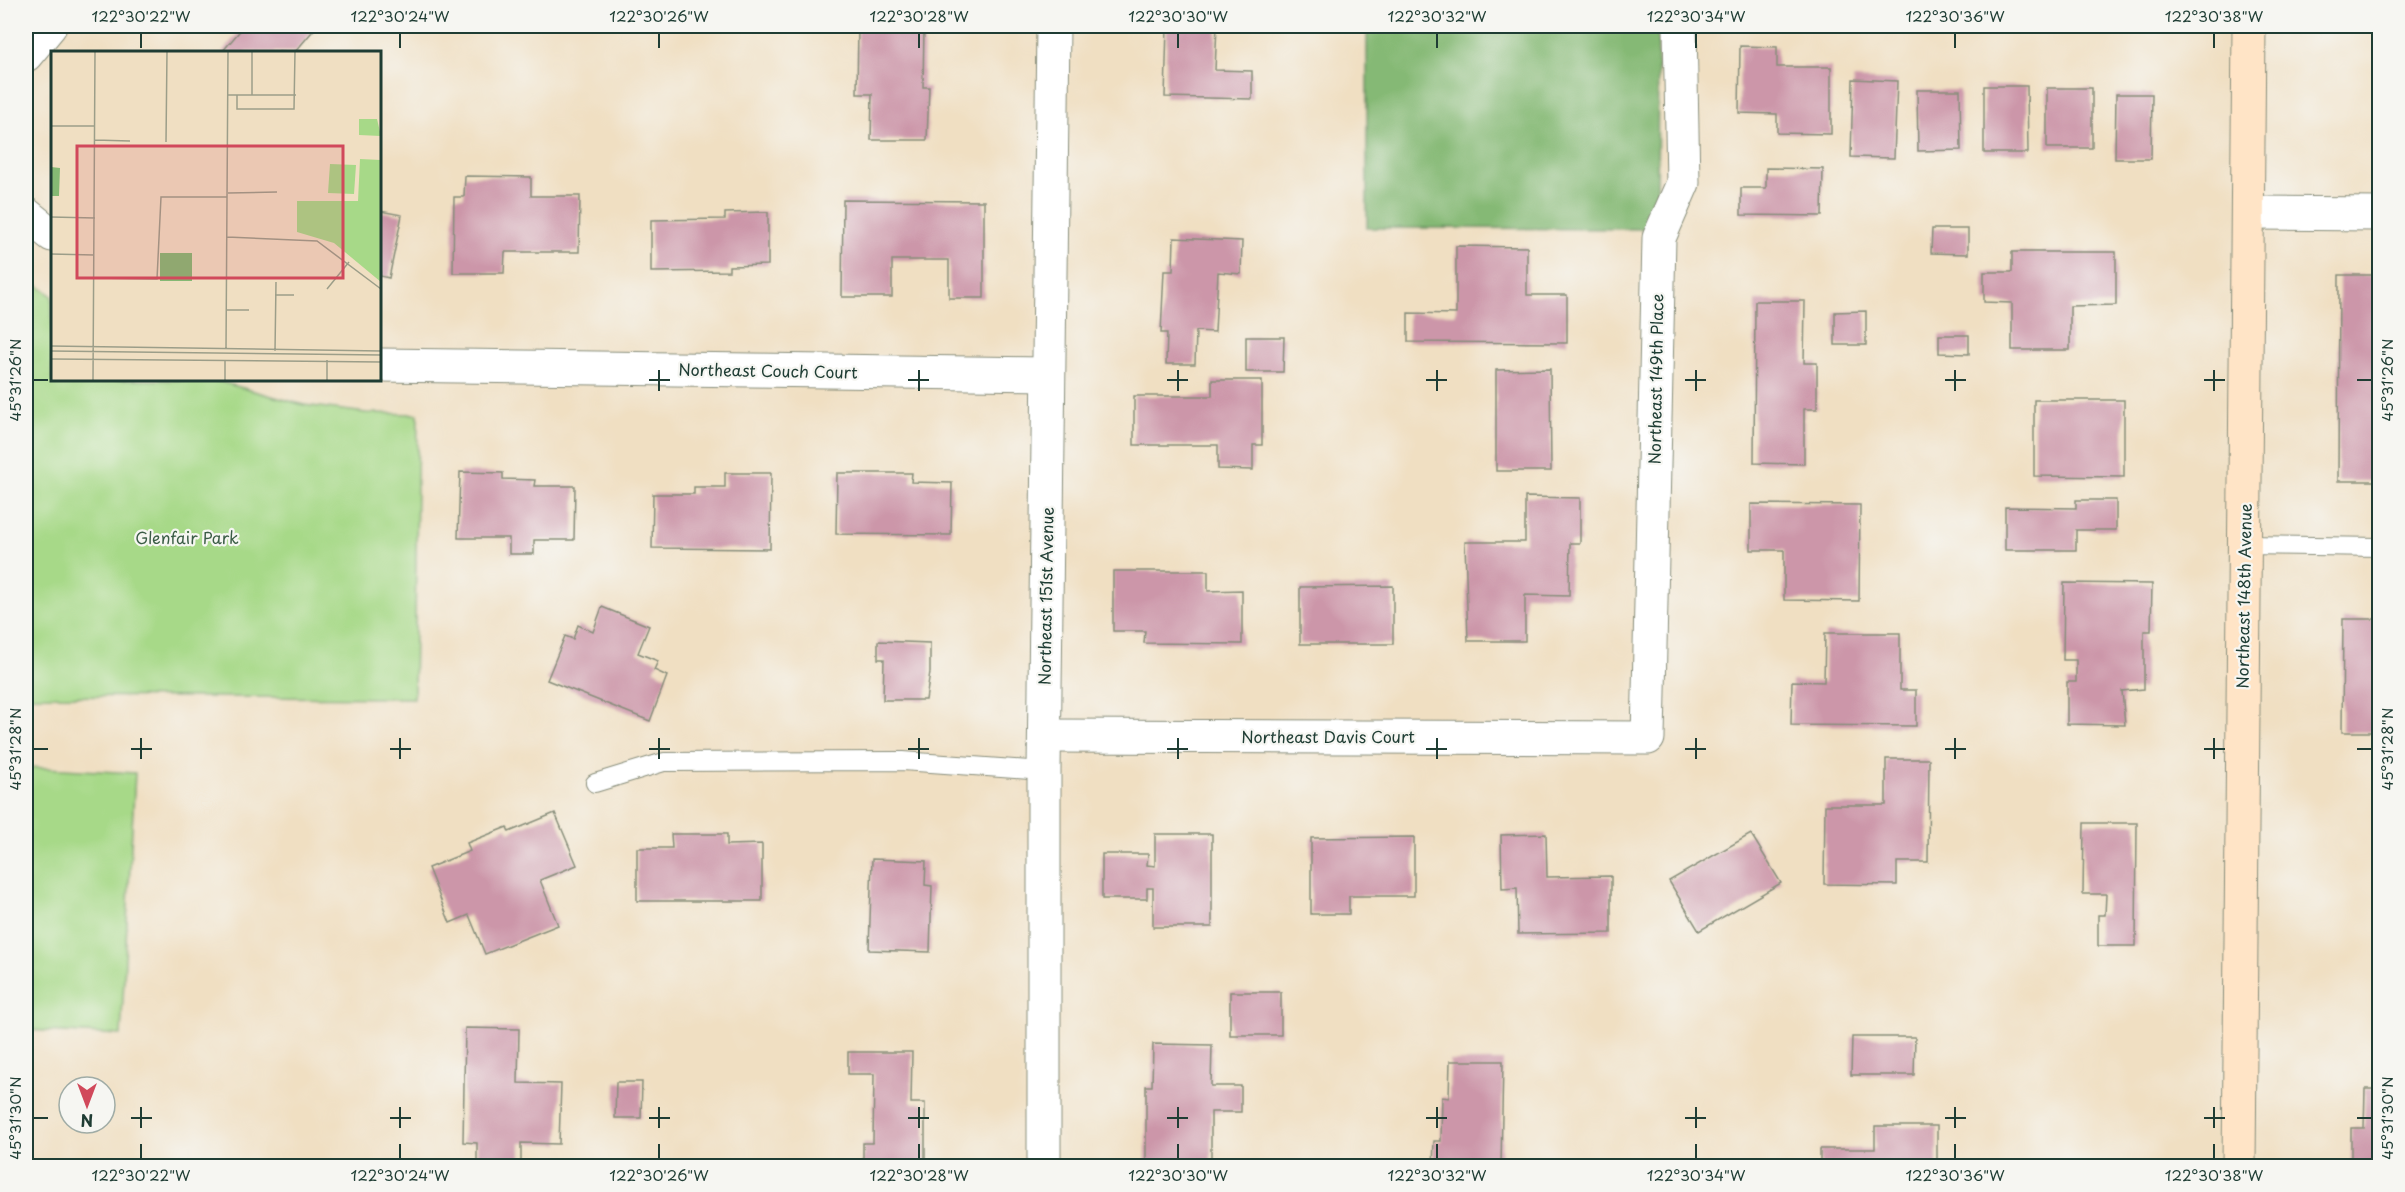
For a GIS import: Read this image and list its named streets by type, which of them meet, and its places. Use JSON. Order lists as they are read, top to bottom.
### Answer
{
  "streets": {
    "main road": ["Northeast 148th Avenue"],
    "street": [
      "Northeast Couch Court",
      "Northeast 149th Place",
      "Northeast 151st Avenue",
      "Northeast Davis Court"
    ]
  },
  "crossings": [
    ["Northeast Couch Court", "Northeast 151st Avenue"],
    ["Northeast 149th Place", "Northeast Davis Court"],
    ["Northeast 151st Avenue", "Northeast Davis Court"]
  ],
  "parks": ["Glenfair Park"],
  "north": "bottom",
  "coordinates": [
    "122°30'22\"W",
    "122°30'24\"W",
    "122°30'26\"W",
    "122°30'28\"W",
    "122°30'30\"W",
    "122°30'32\"W",
    "122°30'34\"W",
    "122°30'36\"W",
    "122°30'38\"W",
    "45°31'26\"N",
    "45°31'28\"N",
    "45°31'30\"N"
  ]
}
